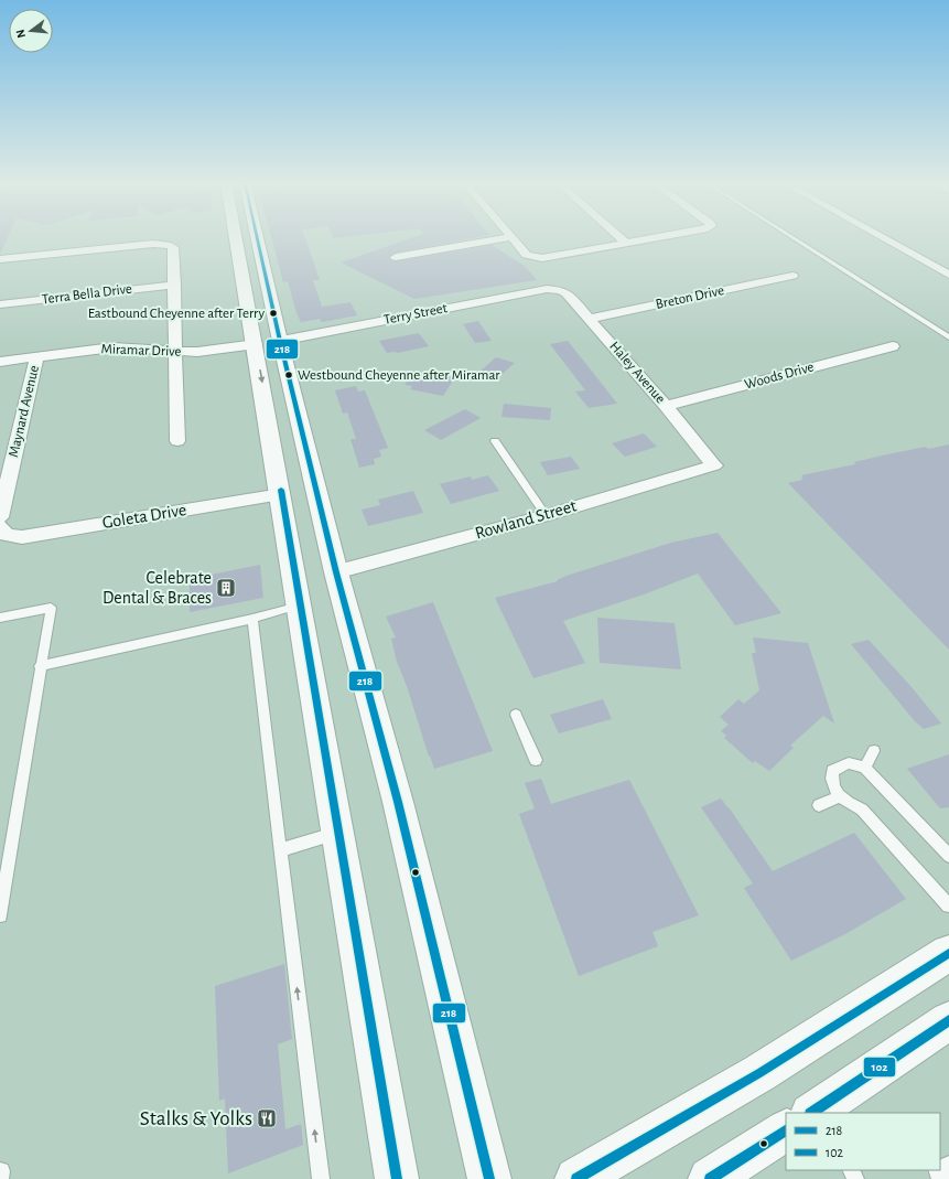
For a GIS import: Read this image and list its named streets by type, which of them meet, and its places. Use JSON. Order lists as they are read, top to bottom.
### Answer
{
  "streets": {
    "street": [
      "Terra Bella Drive",
      "Breton Drive",
      "Terry Street",
      "Miramar Drive",
      "Haley Avenue",
      "Woods Drive",
      "Maynard Avenue",
      "Goleta Drive",
      "Rowland Street"
    ]
  },
  "crossings": [
    ["Breton Drive", "Haley Avenue"],
    ["Terry Street", "Haley Avenue"],
    ["Miramar Drive", "Maynard Avenue"],
    ["Haley Avenue", "Woods Drive"],
    ["Haley Avenue", "Rowland Street"]
  ],
  "places": {
    "other": ["Eastbound Cheyenne after Terry", "Westbound Cheyenne after Miramar"],
    "building": ["Celebrate Dental & Braces"],
    "restaurant": ["Stalks & Yolks"]
  },
  "lines": ["transit line 218", "transit line 102"],
  "legend": ["218", "102"],
  "north": "left"
}
